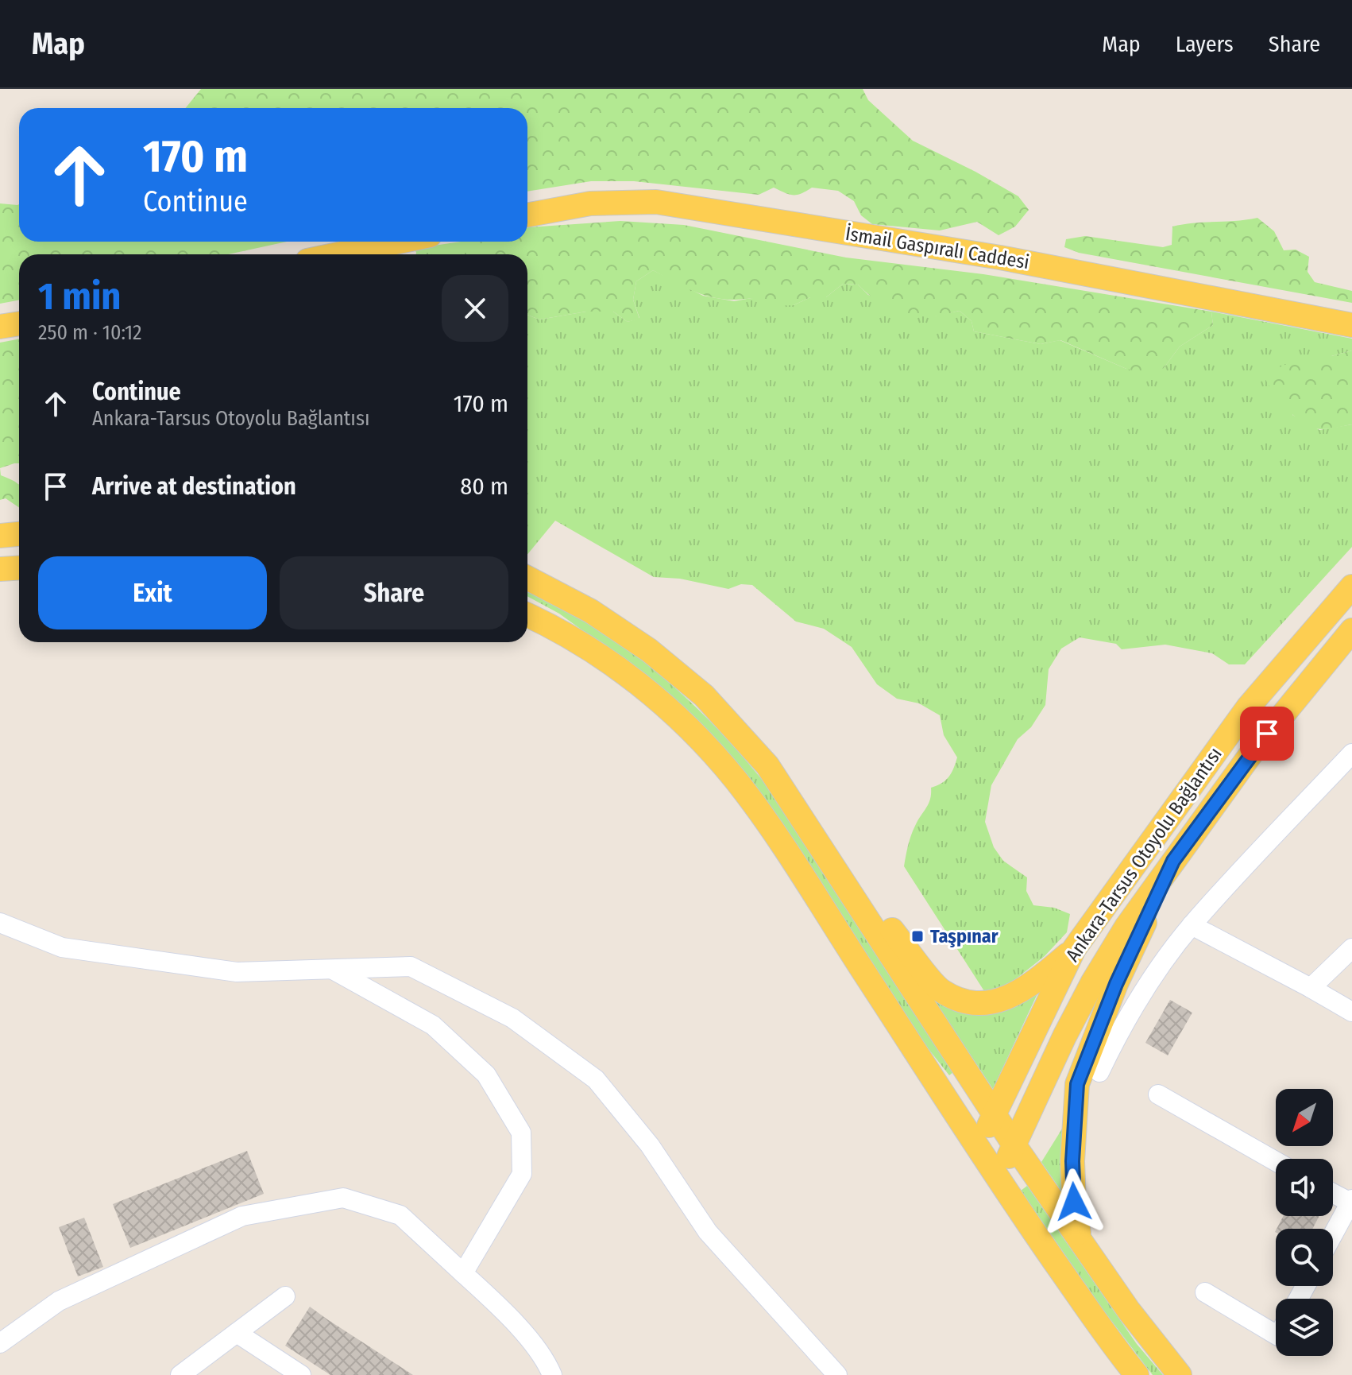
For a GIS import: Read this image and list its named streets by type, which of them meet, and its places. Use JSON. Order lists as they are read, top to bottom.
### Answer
{
  "streets": {
    "main road": ["İsmail Gaspıralı Caddesi", "Ankara-Tarsus Otoyolu Bağlantısı"]
  },
  "places": {
    "transit": ["Taşpınar"]
  },
  "north": "bottom left",
  "page": {
    "header": "Map",
    "nav": ["Map", "Layers", "Share"],
    "turn": ["170 m", "Continue"],
    "heading": ["1 min", "250 m · 10:12"],
    "list": [
      {
        "name": "Continue",
        "note": "Ankara-Tarsus Otoyolu Bağlantısı",
        "value": "170 m"
      },
      {
        "name": "Arrive at destination",
        "value": "80 m"
      }
    ],
    "buttons": ["Exit", "Share"]
  }
}
